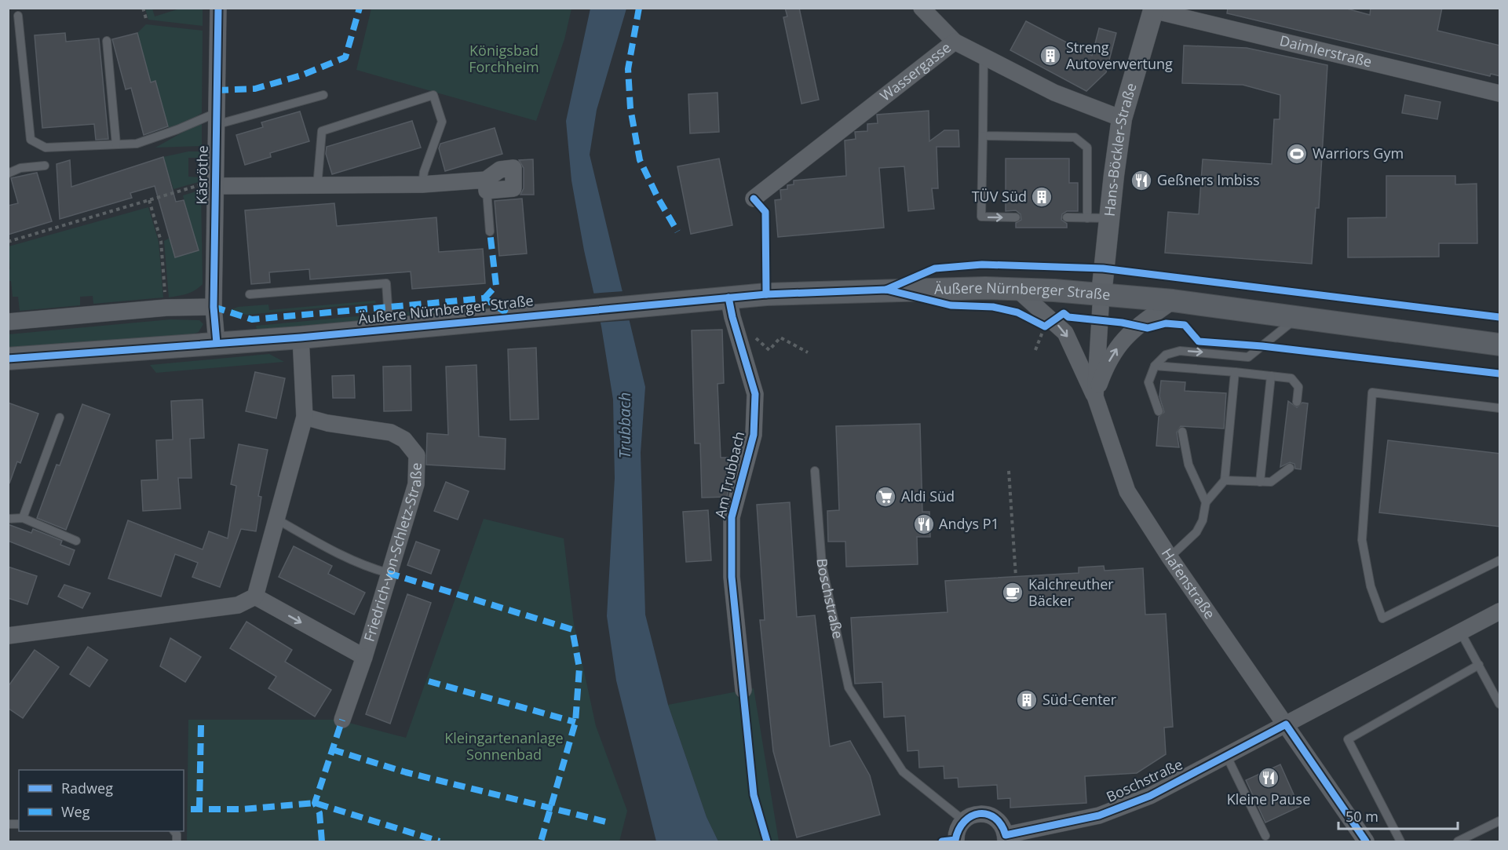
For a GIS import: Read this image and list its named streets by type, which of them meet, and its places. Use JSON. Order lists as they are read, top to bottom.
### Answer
{
  "streets": {
    "main road": ["Äußere Nürnberger Straße"],
    "street": [
      "Daimlerstraße",
      "Wassergasse",
      "Hans-Böckler-Straße",
      "Käsröthe",
      "Am Trubbach",
      "Friedrich-von-Schletz-Straße",
      "Hafenstraße",
      "Boschstraße"
    ]
  },
  "crossings": [
    ["Daimlerstraße", "Hans-Böckler-Straße"],
    ["Wassergasse", "Hans-Böckler-Straße"],
    ["Hans-Böckler-Straße", "Äußere Nürnberger Straße"],
    ["Hans-Böckler-Straße", "Hafenstraße"],
    ["Käsröthe", "Äußere Nürnberger Straße"],
    ["Äußere Nürnberger Straße", "Am Trubbach"],
    ["Äußere Nürnberger Straße", "Hafenstraße"],
    ["Hafenstraße", "Boschstraße"]
  ],
  "water": ["Trubbach"],
  "parks": ["Königsbad Forchheim", "Kleingartenanlage Sonnenbad"],
  "places": {
    "building": ["Streng Autoverwertung", "TÜV Süd", "Süd-Center"],
    "sports": ["Warriors Gym"],
    "restaurant": ["Geßners Imbiss", "Andys P1", "Kleine Pause"],
    "supermarket": ["Aldi Süd"],
    "cafe": ["Kalchreuther Bäcker"]
  },
  "legend": ["Radweg", "Weg"],
  "scale_bar": "50 m"
}
